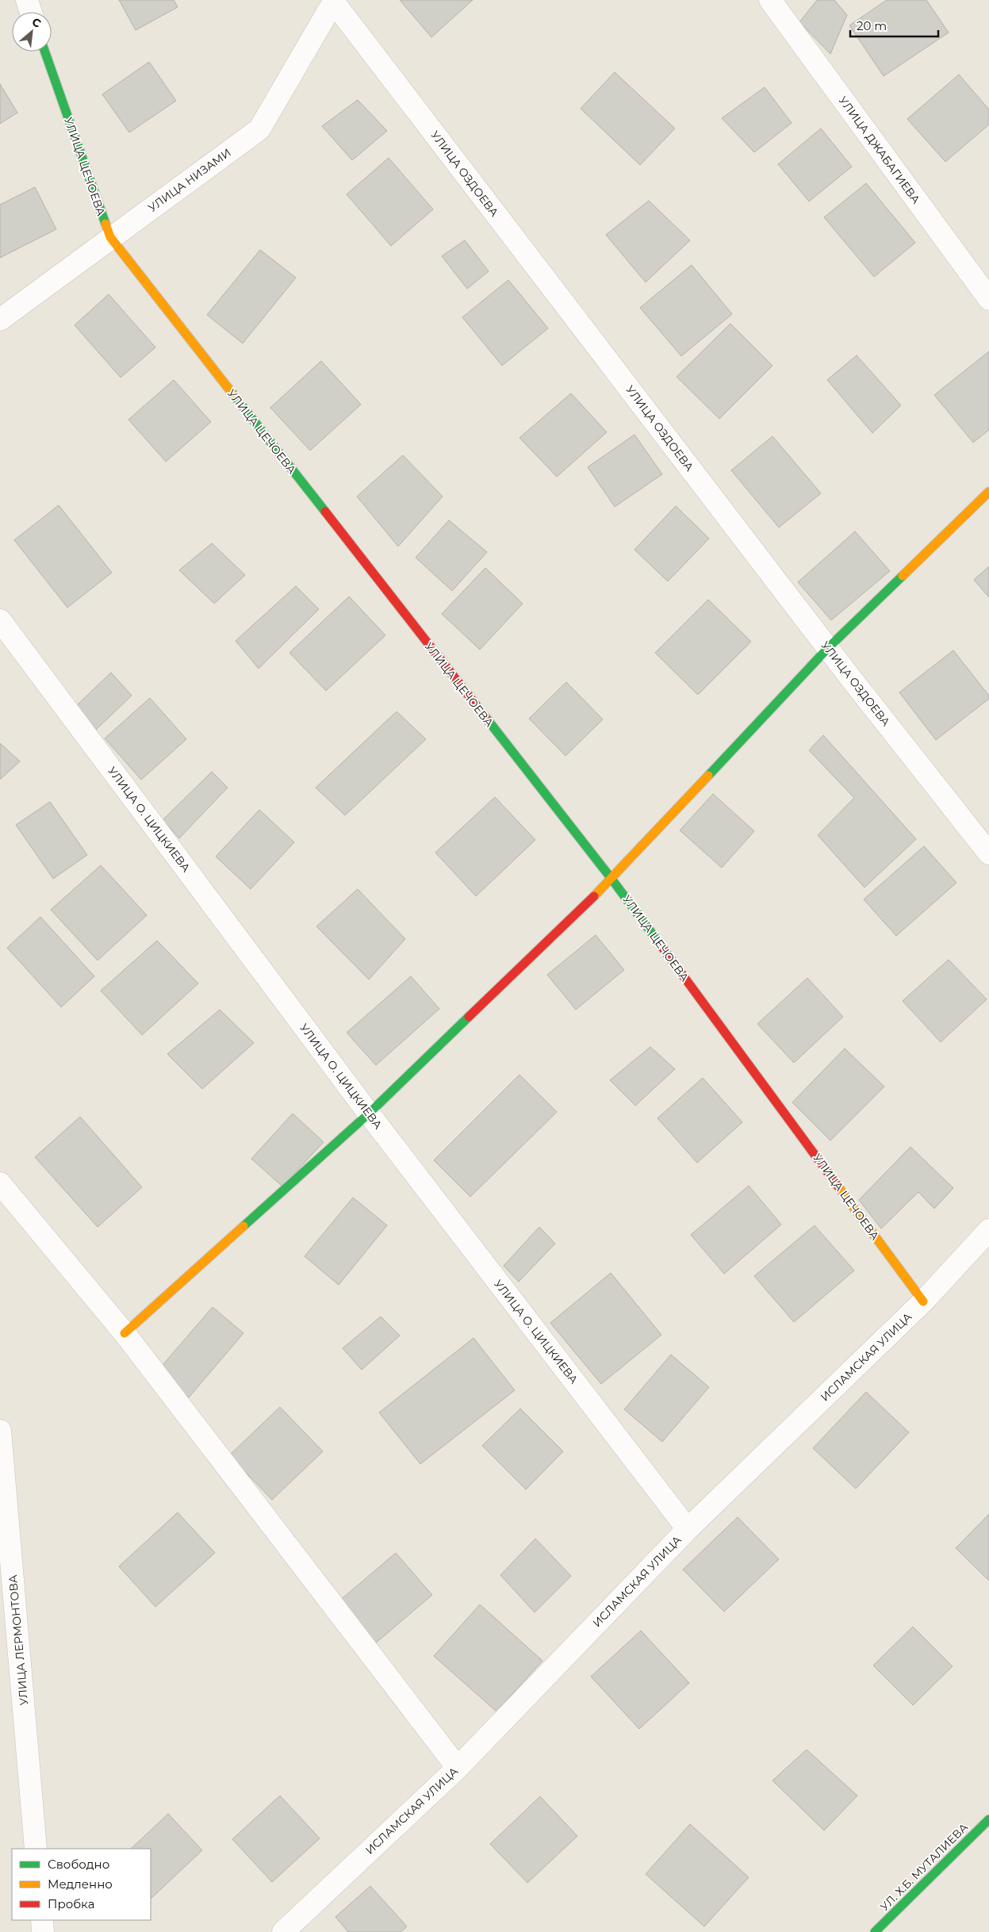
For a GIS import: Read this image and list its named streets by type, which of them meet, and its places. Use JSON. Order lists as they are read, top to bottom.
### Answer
{
  "streets": {
    "street": [
      "УЛИЦА ДЖАБАГИЕВА",
      "УЛИЦА ЦЕЧОЕВА",
      "УЛИЦА ОЗДОЕВА",
      "УЛИЦА НИЗАМИ",
      "УЛИЦА О. ЦИЦКИЕВА",
      "ИСЛАМСКАЯ УЛИЦА",
      "УЛИЦА ЛЕРМОНТОВА",
      "УЛ. Х.Б. МУТАЛИЕВА"
    ]
  },
  "crossings": [
    ["УЛИЦА ЦЕЧОЕВА", "УЛИЦА НИЗАМИ"],
    ["УЛИЦА ЦЕЧОЕВА", "ИСЛАМСКАЯ УЛИЦА"],
    ["УЛИЦА ОЗДОЕВА", "УЛИЦА НИЗАМИ"],
    ["УЛИЦА О. ЦИЦКИЕВА", "ИСЛАМСКАЯ УЛИЦА"]
  ],
  "legend": ["Свободно", "Медленно", "Пробка"],
  "scale_bar": "20 m",
  "north": "top right"
}
